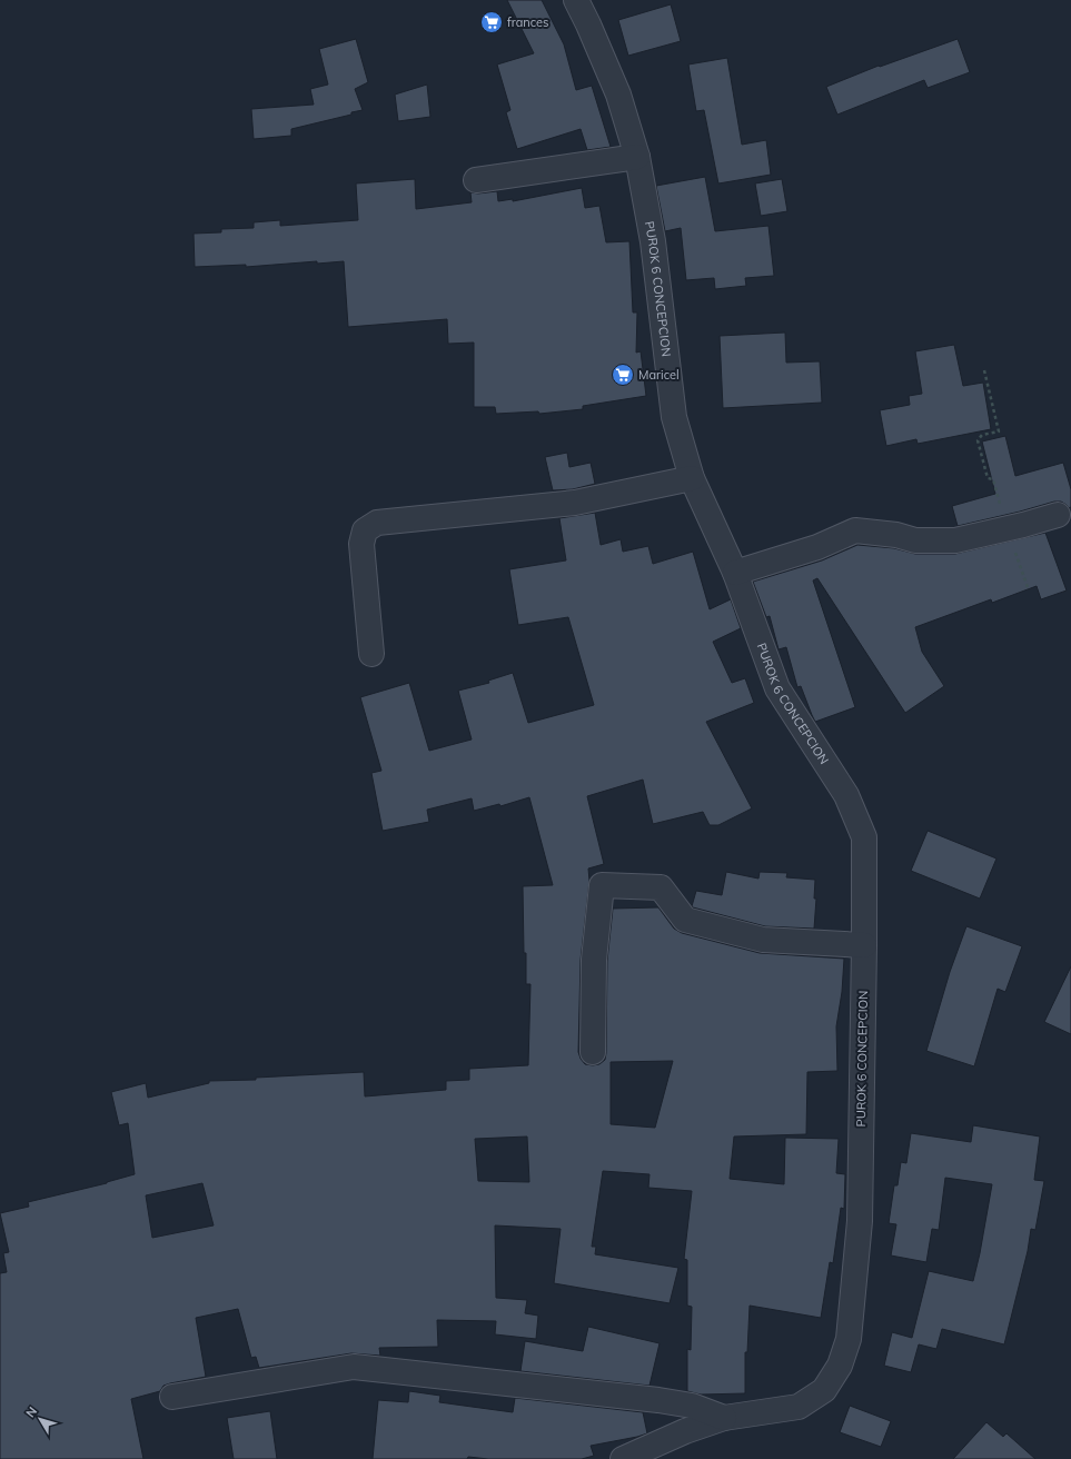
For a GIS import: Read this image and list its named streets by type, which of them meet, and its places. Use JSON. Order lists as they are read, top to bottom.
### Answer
{
  "streets": {
    "street": ["PUROK 6 CONCEPCION"]
  },
  "places": {
    "supermarket": ["frances", "Maricel"]
  },
  "north": "top left"
}
